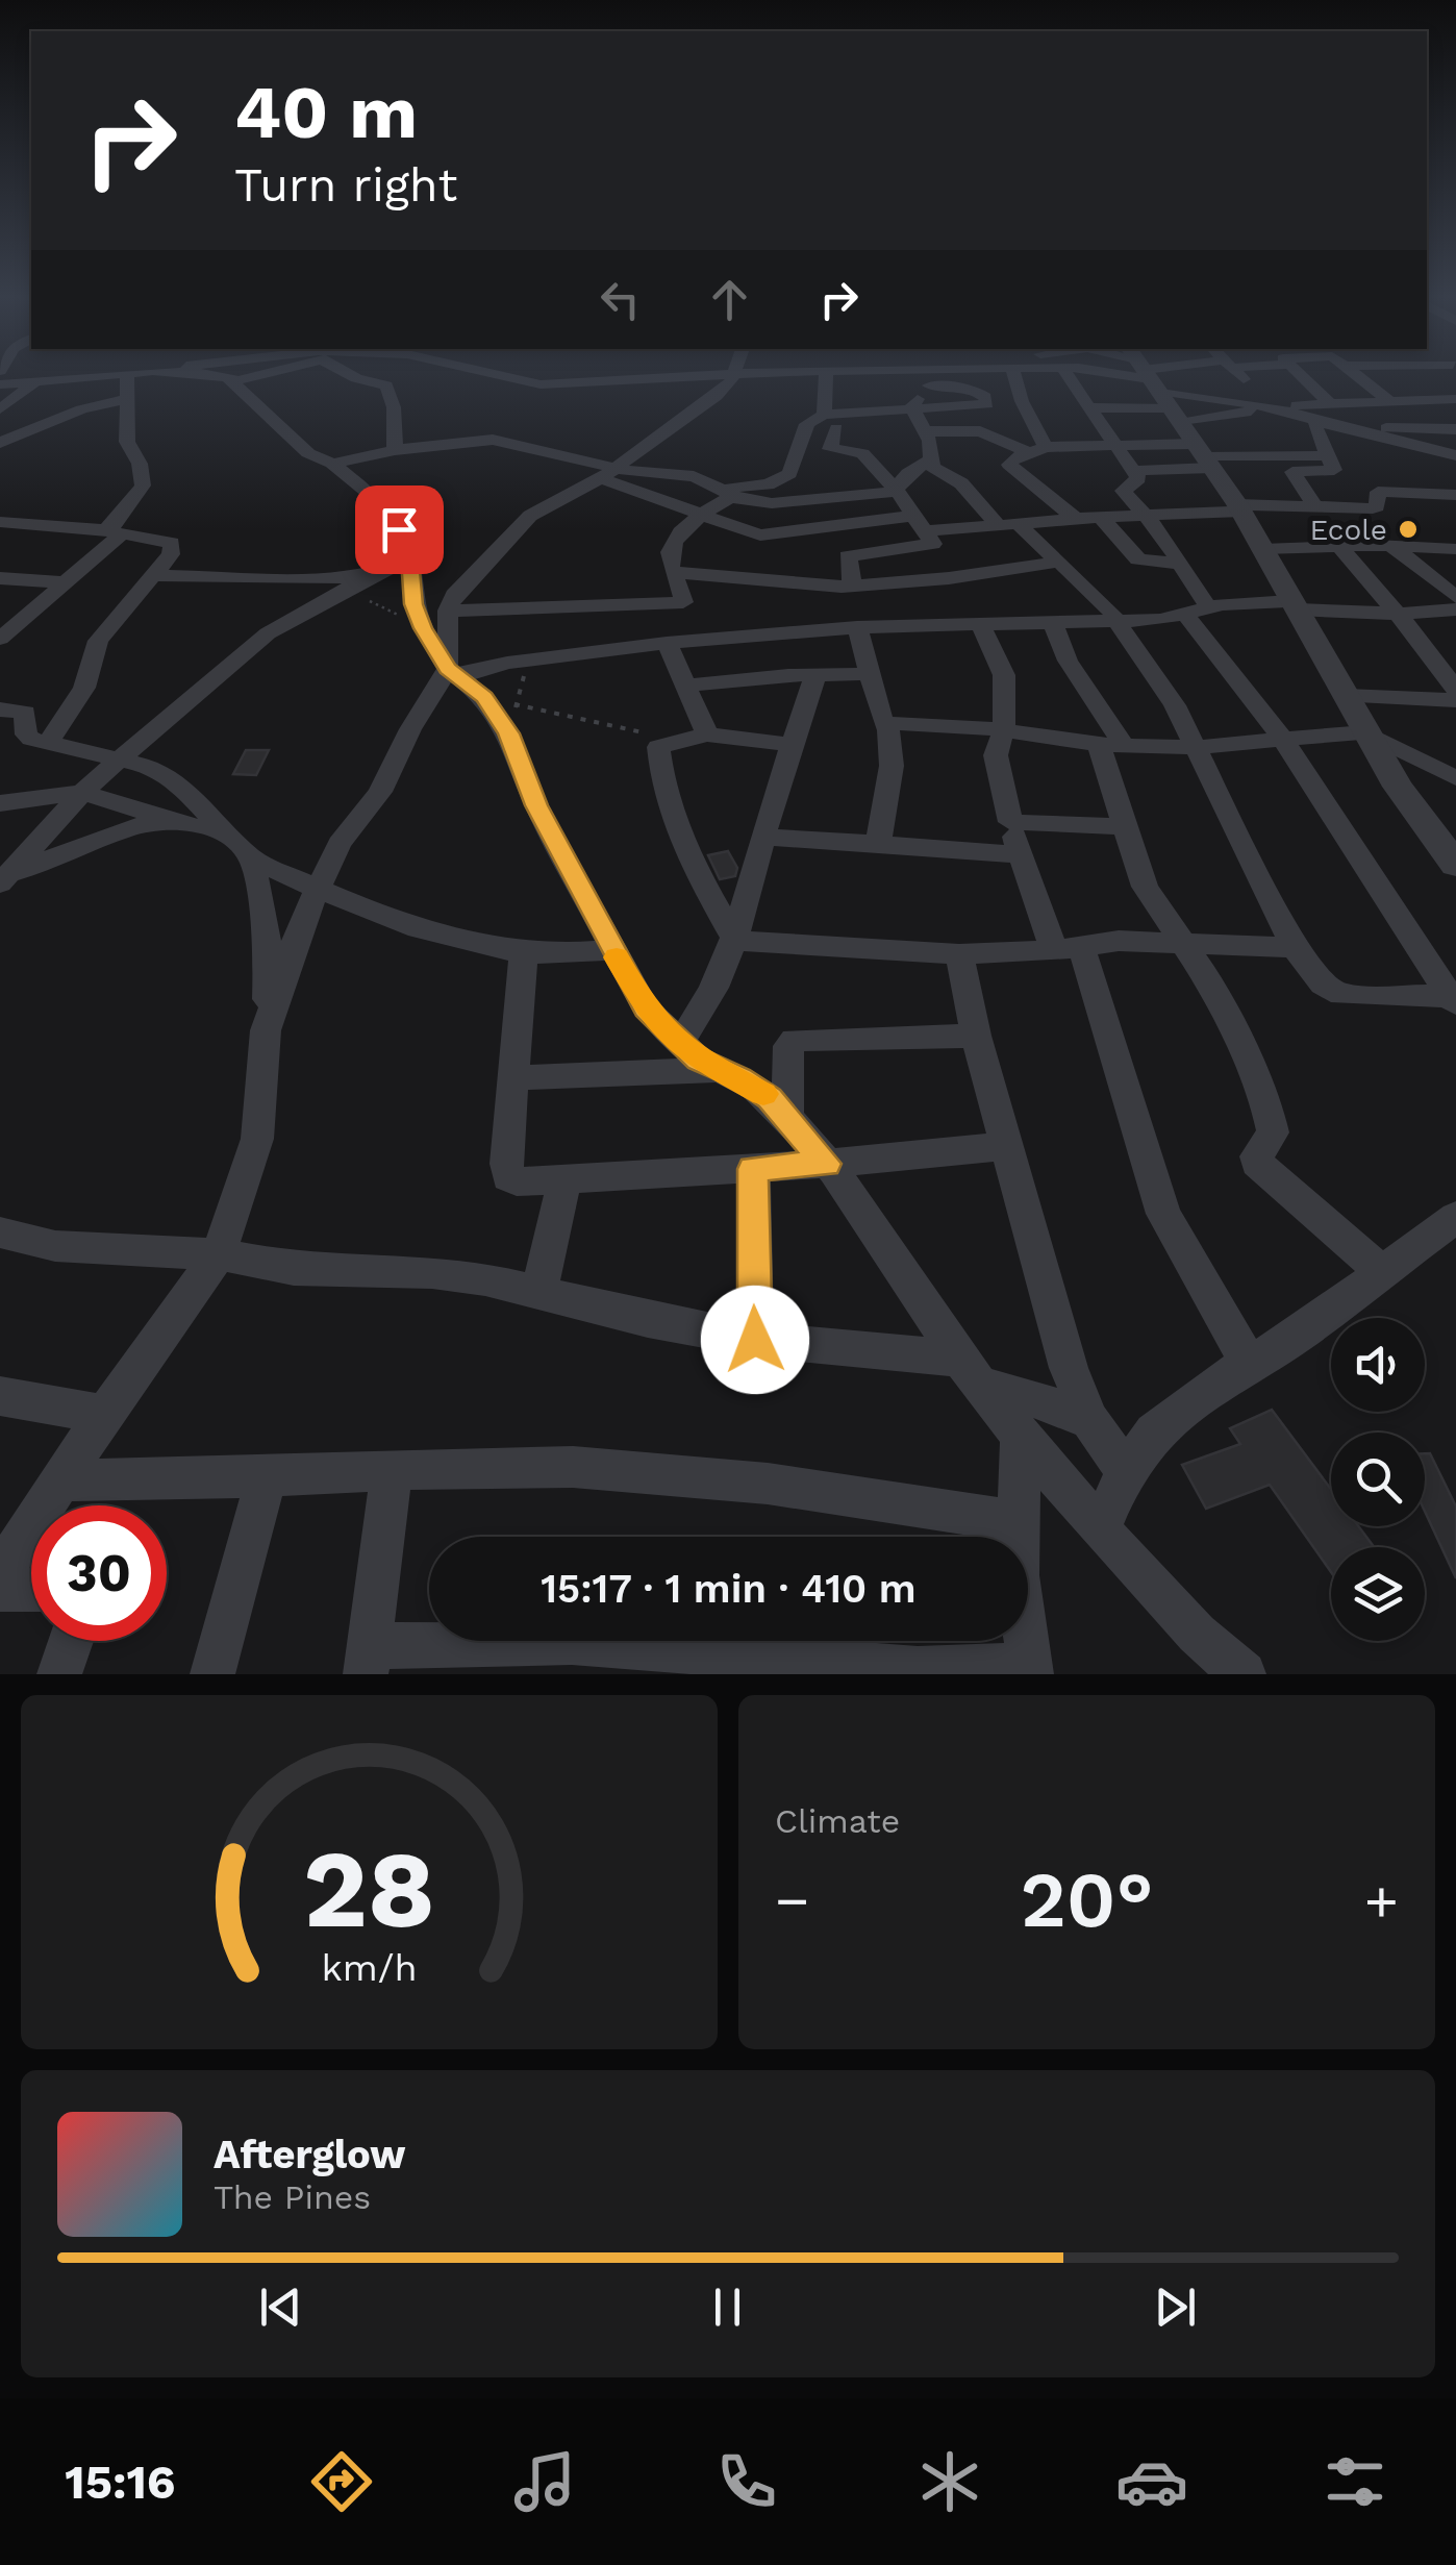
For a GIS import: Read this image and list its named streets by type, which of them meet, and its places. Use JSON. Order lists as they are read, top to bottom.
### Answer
{
  "places": ["Ecole"],
  "page": {
    "turn": ["40 m", "Turn right"],
    "limit": "30",
    "trip": "15:17 · 1 min · 410 m",
    "tile": "Climate",
    "heat": ["−", "20°", "+"],
    "song": ["Afterglow", "The Pines"],
    "tabs": "15:16",
    "gauge": ["28", "km/h"]
  }
}
